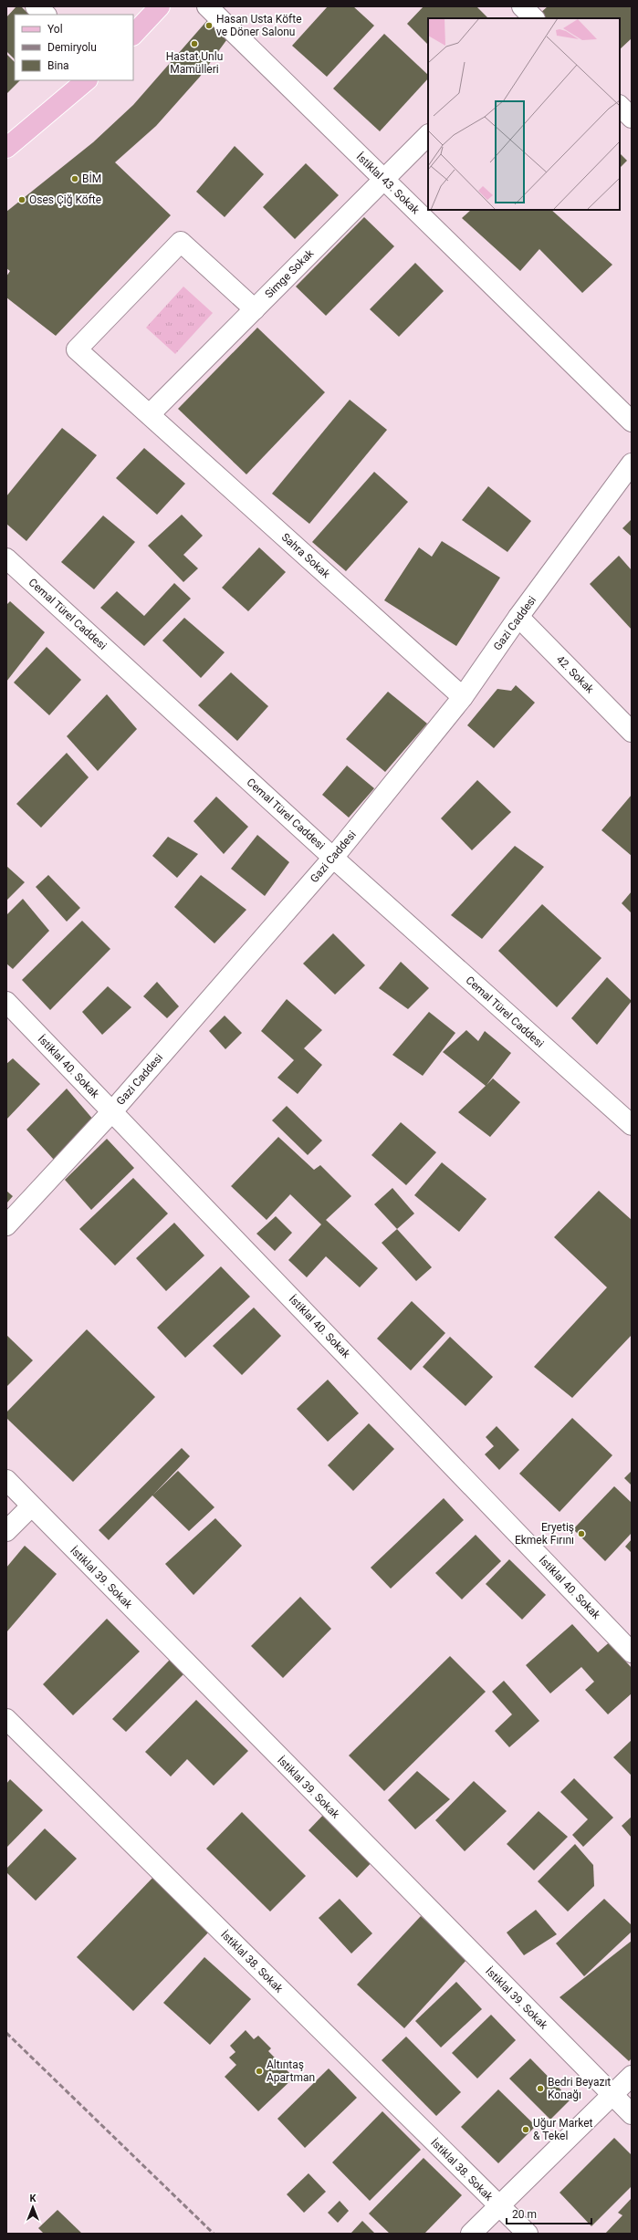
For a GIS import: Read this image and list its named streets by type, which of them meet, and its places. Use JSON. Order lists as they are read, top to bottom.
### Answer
{
  "streets": {
    "street": [
      "İstiklal 43. Sokak",
      "Simge Sokak",
      "Sahra Sokak",
      "Cemal Türel Caddesi",
      "Gazi Caddesi",
      "42. Sokak",
      "İstiklal 40. Sokak",
      "İstiklal 39. Sokak",
      "İstiklal 38. Sokak"
    ]
  },
  "crossings": [
    ["İstiklal 43. Sokak", "Simge Sokak"],
    ["Simge Sokak", "Sahra Sokak"],
    ["Sahra Sokak", "Gazi Caddesi"],
    ["Cemal Türel Caddesi", "Gazi Caddesi"],
    ["Gazi Caddesi", "42. Sokak"],
    ["Gazi Caddesi", "İstiklal 40. Sokak"]
  ],
  "places": [
    "Hasan Usta Köfte ve Döner Salonu",
    "Hastat Unlu Mamülleri",
    "BİM",
    "Oses Çiğ Köfte",
    "Eryetiş Ekmek Fırını",
    "Altıntaş Apartman",
    "Bedri Beyazıt Konağı",
    "Uğur Market & Tekel"
  ],
  "legend": ["Yol", "Demiryolu", "Bina"],
  "scale_bar": "20 m",
  "north": "top"
}
